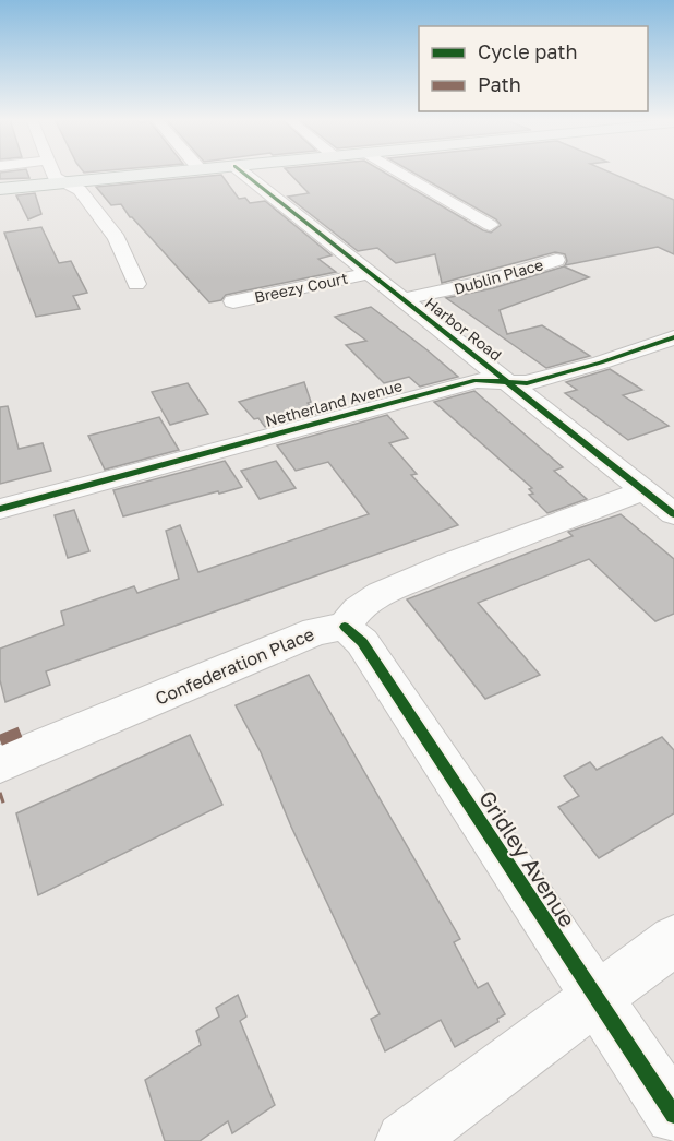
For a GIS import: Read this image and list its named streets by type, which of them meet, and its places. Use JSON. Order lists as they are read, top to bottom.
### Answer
{
  "streets": {
    "street": [
      "Dublin Place",
      "Breezy Court",
      "Harbor Road",
      "Netherland Avenue",
      "Confederation Place",
      "Gridley Avenue"
    ]
  },
  "crossings": [
    ["Dublin Place", "Harbor Road"],
    ["Breezy Court", "Harbor Road"],
    ["Harbor Road", "Netherland Avenue"],
    ["Confederation Place", "Gridley Avenue"]
  ],
  "legend": ["Cycle path", "Path"]
}
